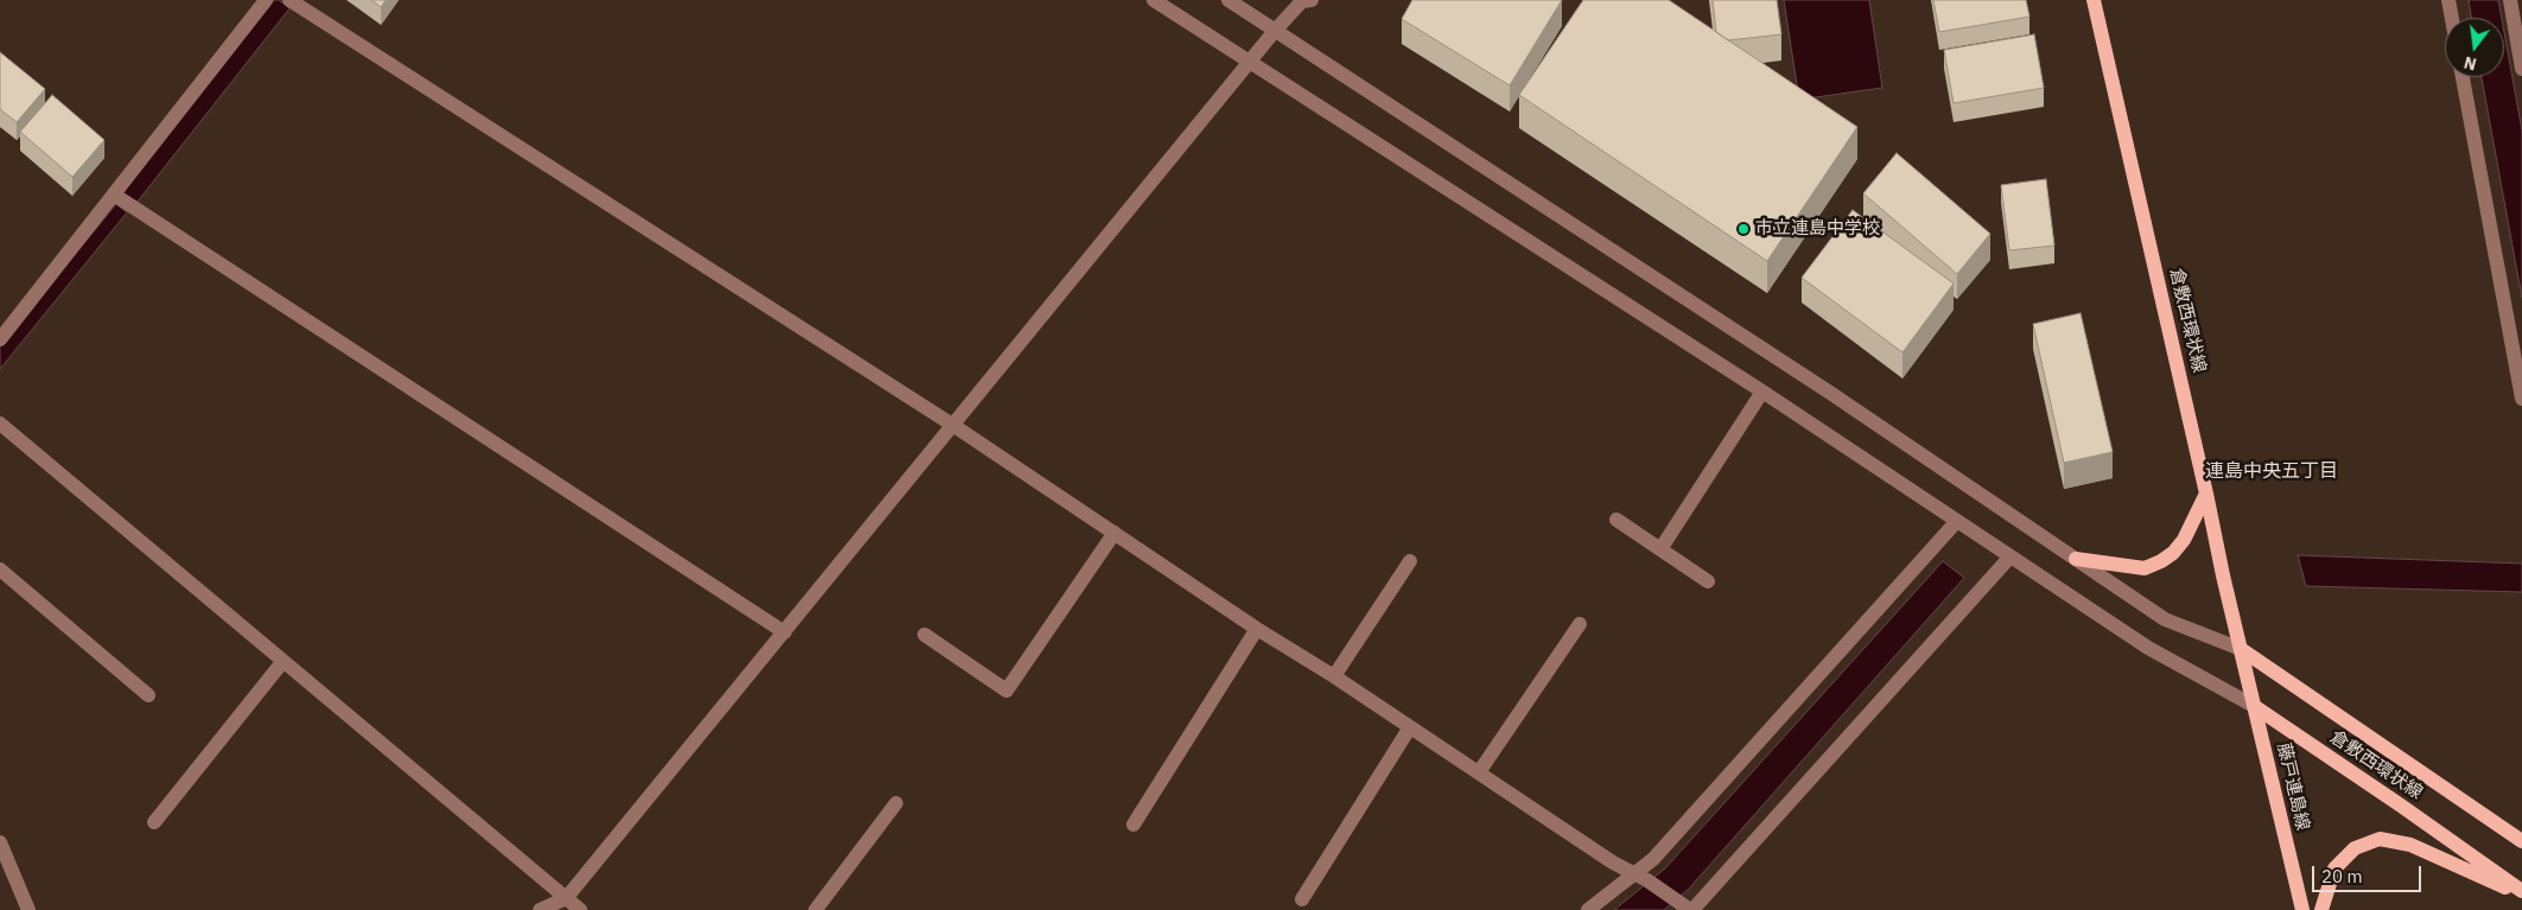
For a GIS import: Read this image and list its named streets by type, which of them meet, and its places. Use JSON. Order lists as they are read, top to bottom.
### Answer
{
  "streets": {
    "main road": ["倉敷西環状線", "藤戸連島線"]
  },
  "crossings": [
    ["倉敷西環状線", "藤戸連島線"]
  ],
  "districts": ["連島中央五丁目"],
  "places": ["市立連島中学校"],
  "scale_bar": "20 m",
  "north": "bottom"
}
